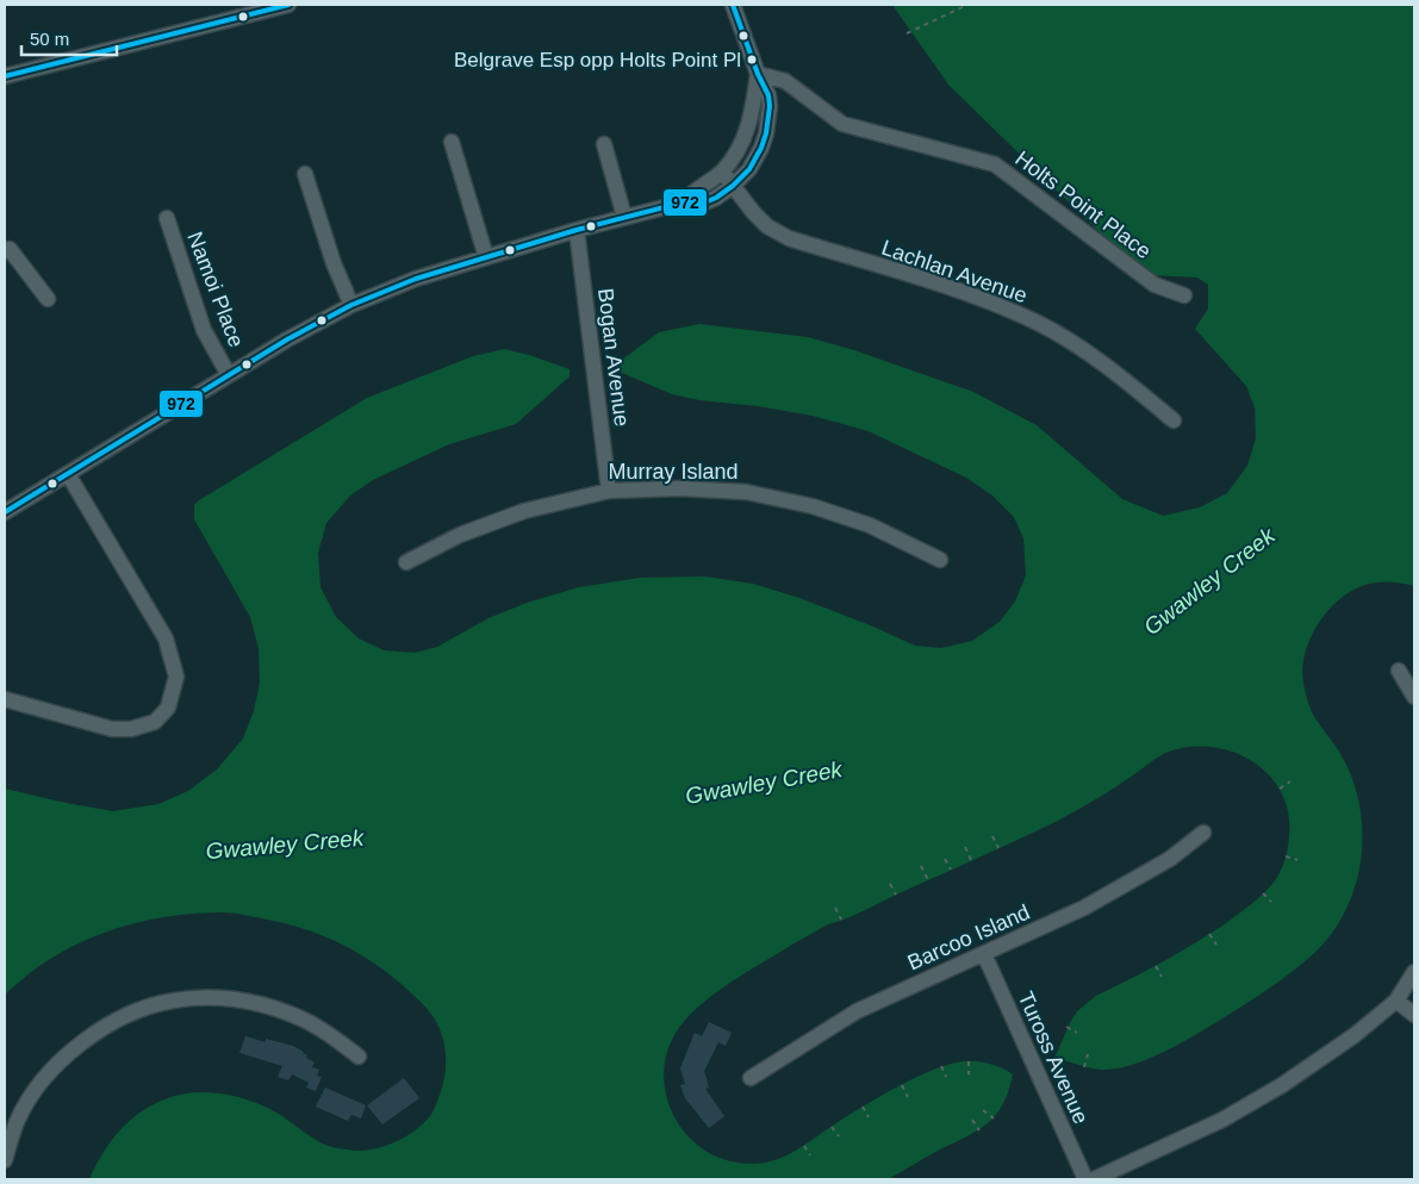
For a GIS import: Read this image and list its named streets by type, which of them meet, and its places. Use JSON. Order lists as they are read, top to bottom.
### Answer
{
  "streets": {
    "street": [
      "Holts Point Place",
      "Lachlan Avenue",
      "Namoi Place",
      "Bogan Avenue",
      "Murray Island",
      "Barcoo Island",
      "Tuross Avenue"
    ]
  },
  "crossings": [
    ["Bogan Avenue", "Murray Island"],
    ["Barcoo Island", "Tuross Avenue"]
  ],
  "water": ["Gwawley Creek"],
  "places": ["Belgrave Esp opp Holts Point Pl"],
  "lines": ["transit line 972"],
  "scale_bar": "50 m"
}
